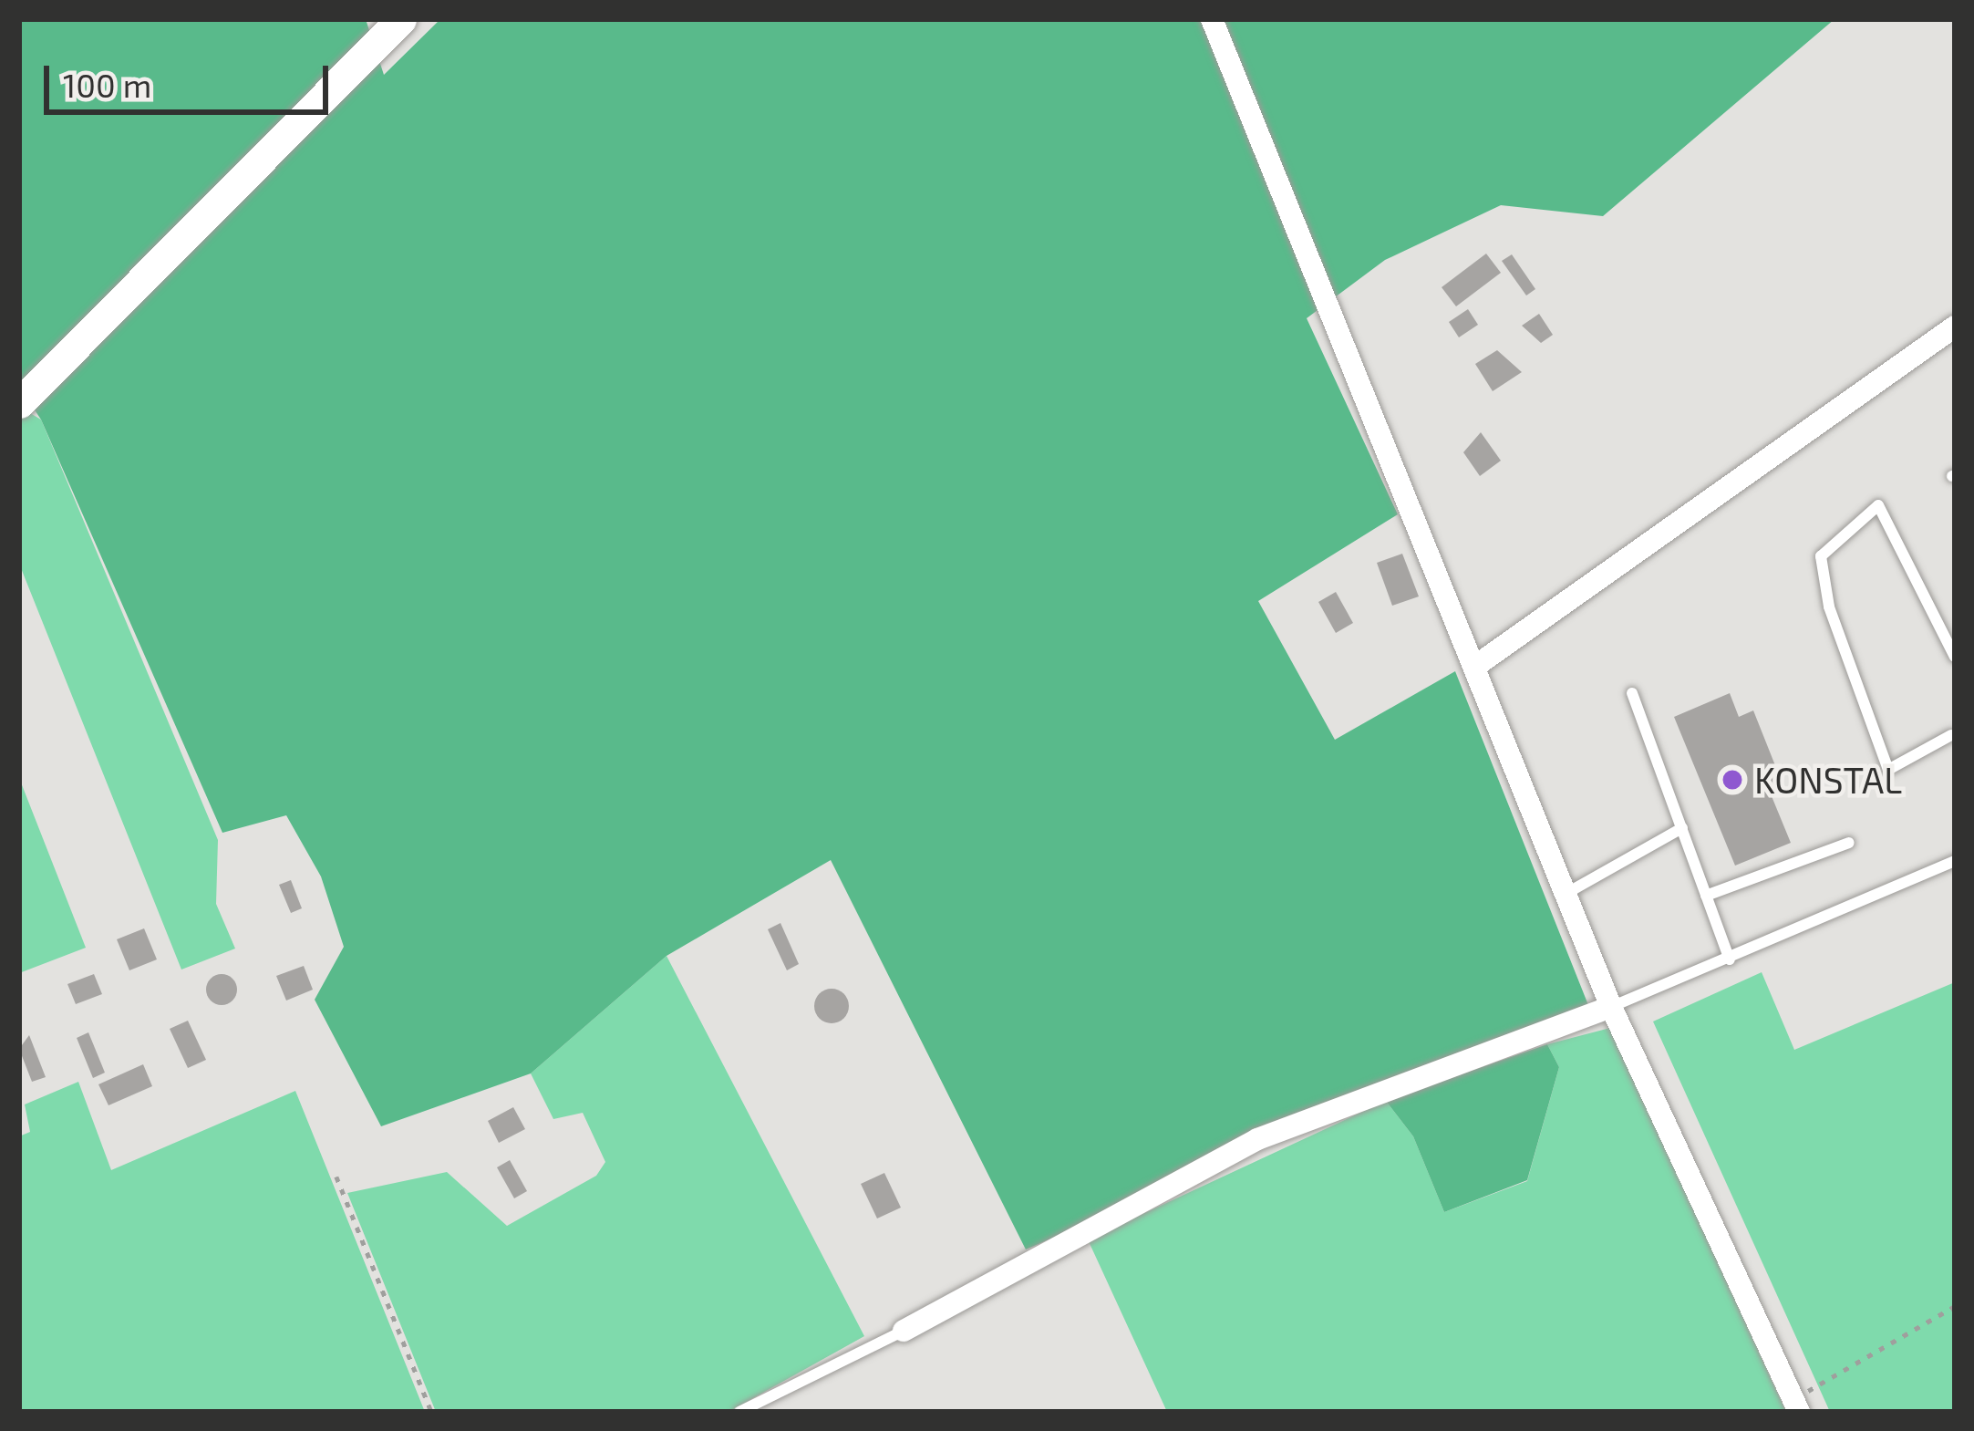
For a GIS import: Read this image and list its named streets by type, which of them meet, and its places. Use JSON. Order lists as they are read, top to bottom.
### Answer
{
  "places": ["KONSTAL"],
  "scale_bar": "100 m"
}
